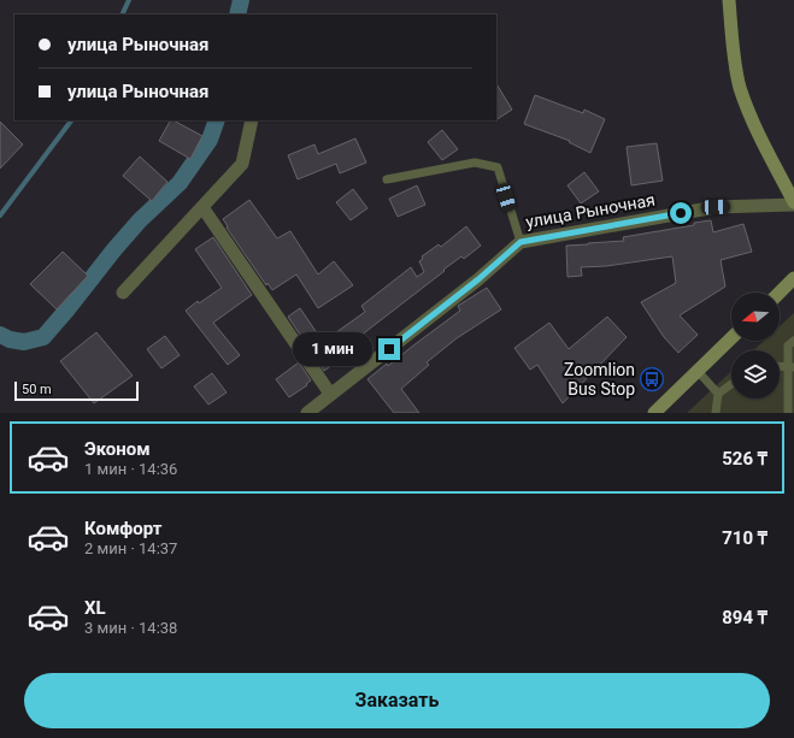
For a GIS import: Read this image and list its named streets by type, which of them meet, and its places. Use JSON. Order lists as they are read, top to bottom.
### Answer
{
  "streets": {
    "street": ["улица Рыночная"]
  },
  "places": {
    "bus stop": ["Zoomlion Bus Stop"]
  },
  "scale_bar": "50 m",
  "north": "left",
  "page": {
    "banner": ["улица Рыночная", "улица Рыночная"],
    "bubble": "1 мин",
    "scale": "50 m",
    "list": [
      {
        "name": "Эконом",
        "note": "1 мин · 14:36",
        "value": "526 ₸"
      },
      {
        "name": "Комфорт",
        "note": "2 мин · 14:37",
        "value": "710 ₸"
      },
      {
        "name": "XL",
        "note": "3 мин · 14:38",
        "value": "894 ₸"
      }
    ],
    "buttons": "Заказать"
  }
}
